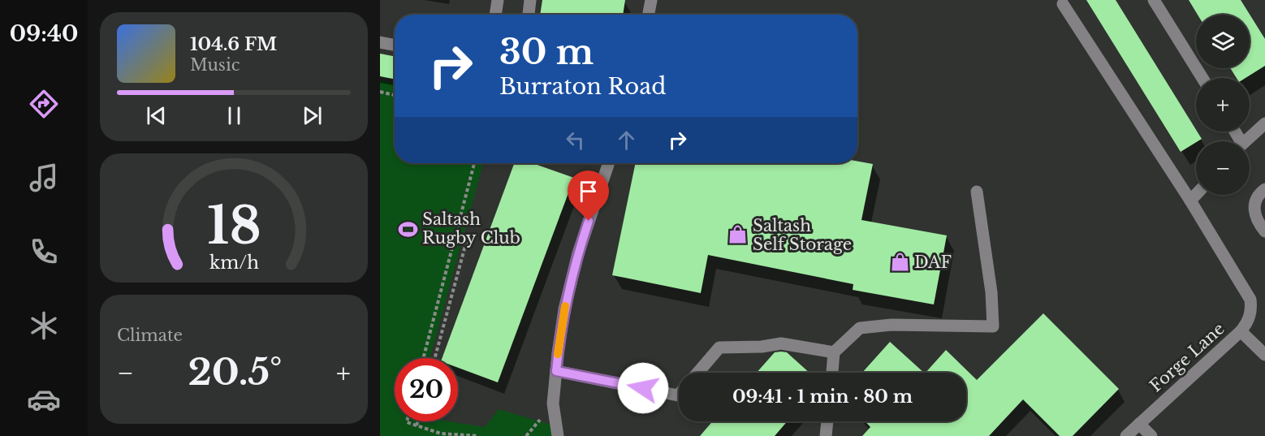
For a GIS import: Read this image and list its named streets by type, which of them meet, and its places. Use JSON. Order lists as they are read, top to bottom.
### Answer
{
  "streets": {
    "street": ["Forge Lane"]
  },
  "places": {
    "sports": ["Saltash Rugby Club"],
    "shop": ["Saltash Self Storage", "DAF"]
  },
  "page": {
    "tabs": "09:40",
    "map_buttons": ["+", "−"],
    "turn": ["30 m", "Burraton Road"],
    "song": ["104.6 FM", "Music"],
    "tile": "Climate",
    "heat": ["−", "20.5°", "+"],
    "limit": "20",
    "trip": "09:41 · 1 min · 80 m",
    "gauge": ["18", "km/h"]
  }
}
